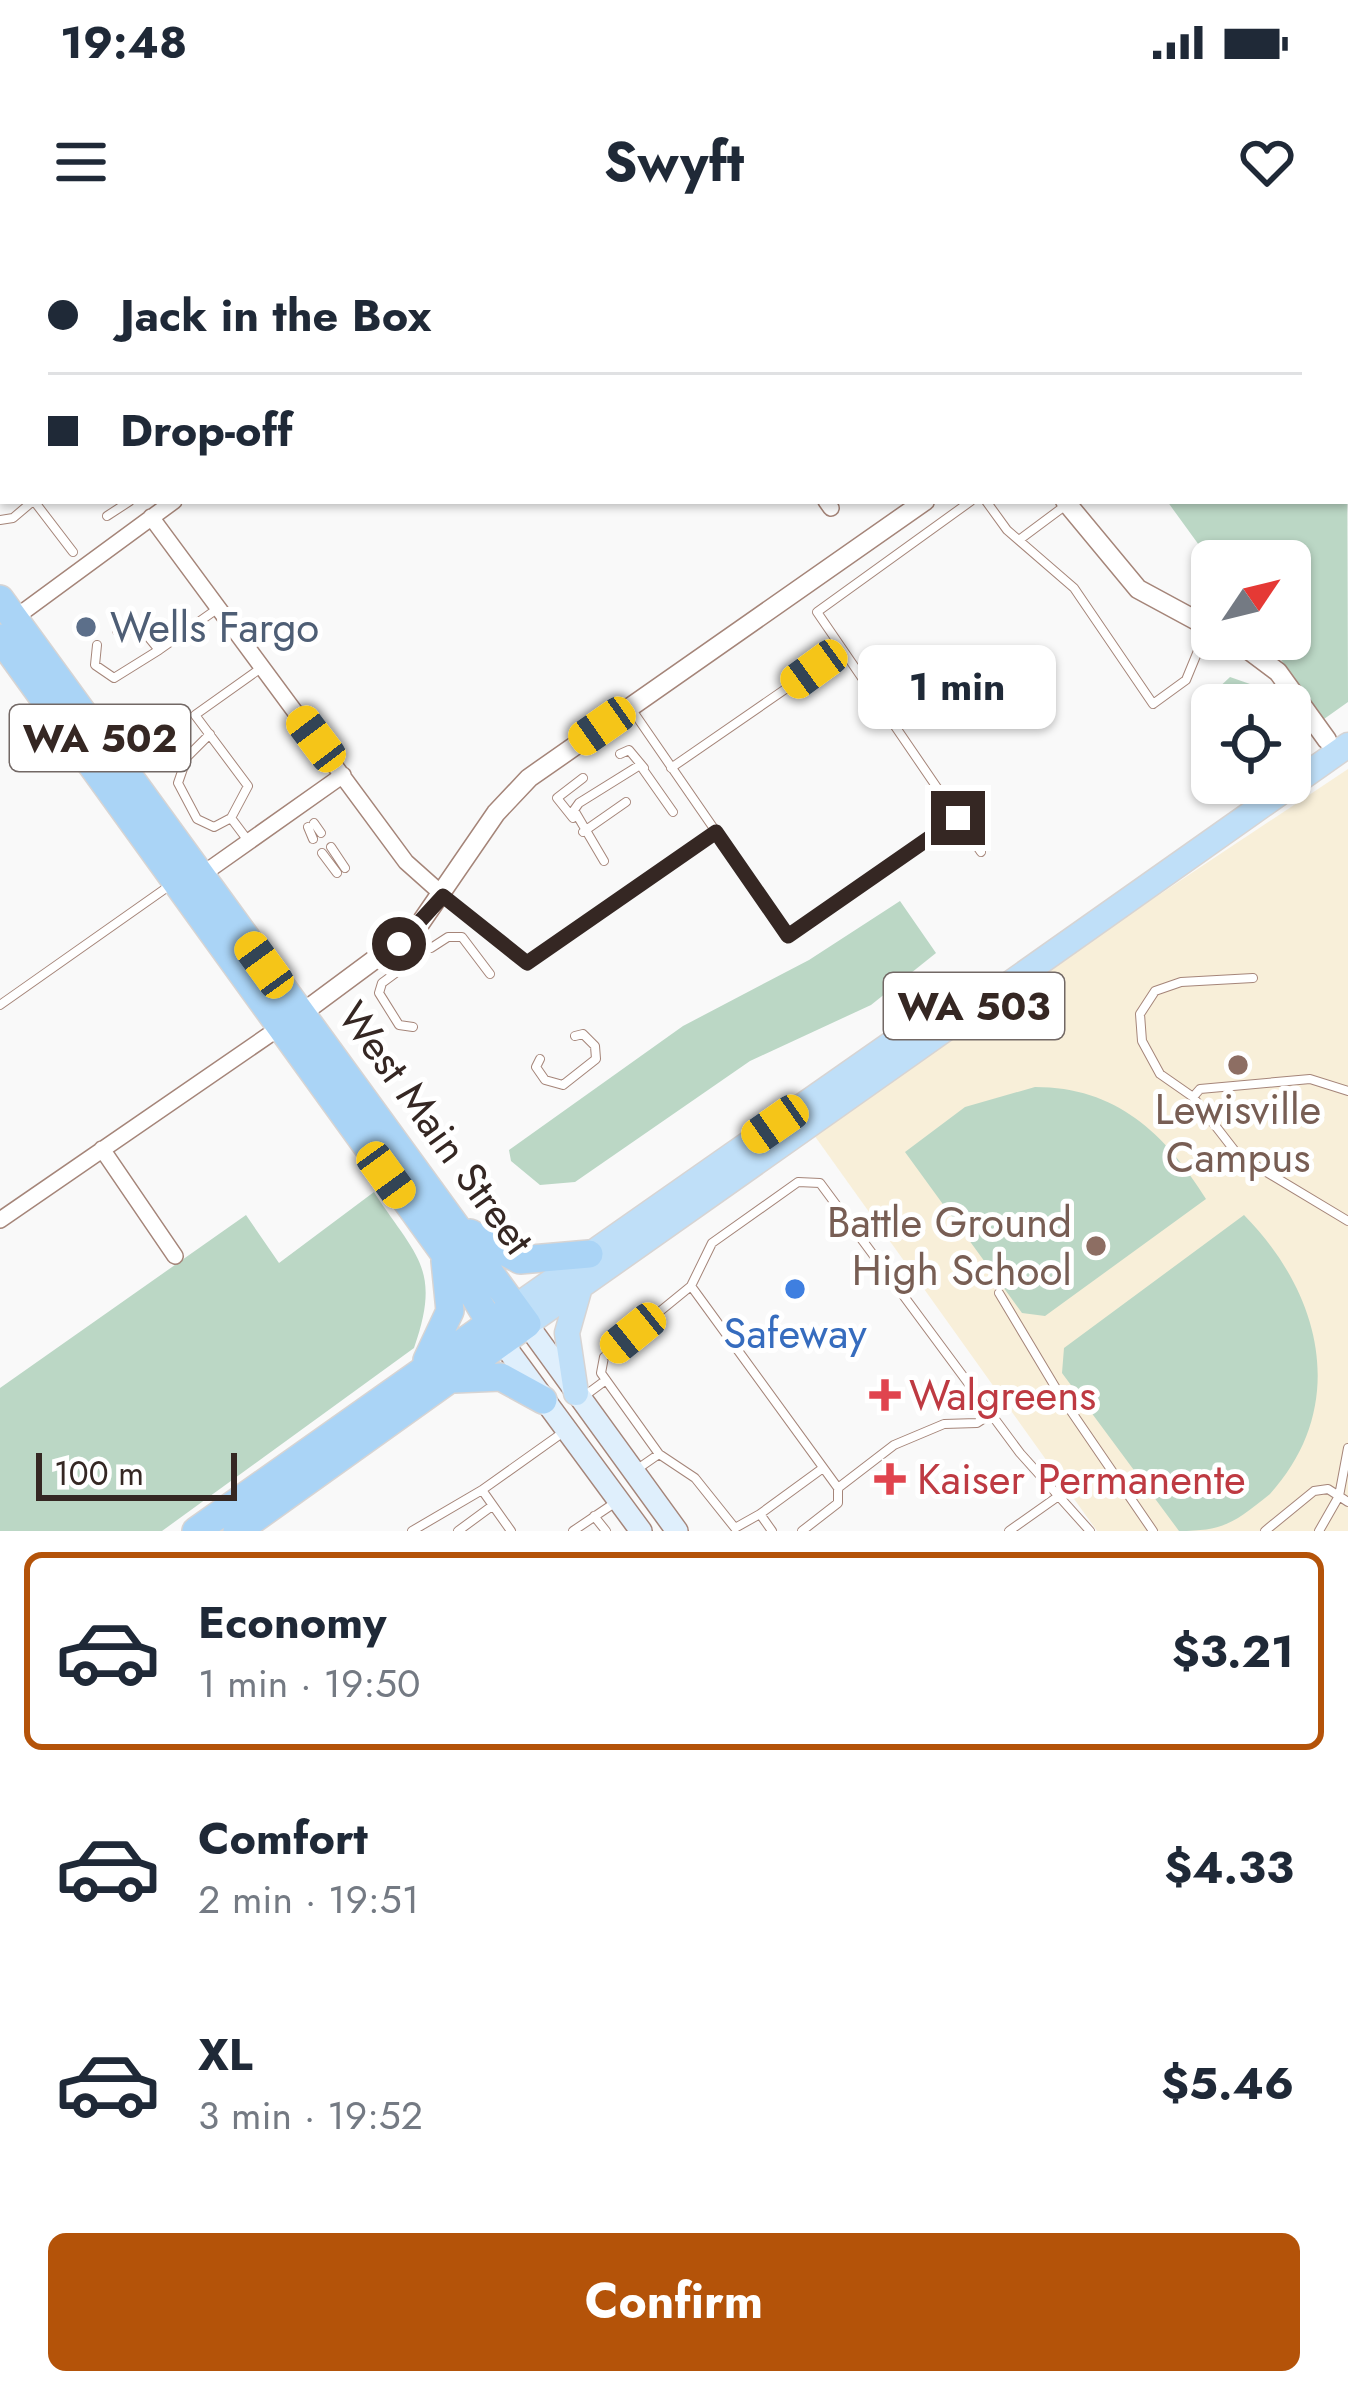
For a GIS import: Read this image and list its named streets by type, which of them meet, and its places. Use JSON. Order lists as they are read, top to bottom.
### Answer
{
  "streets": {
    "highway": ["WA 502", "WA 503", "West Main Street"]
  },
  "crossings": [
    ["WA 503", "West Main Street"]
  ],
  "places": {
    "other": [
      "Wells Fargo",
      "Lewisville Campus",
      "Battle Ground High School",
      "Safeway"
    ],
    "health": ["Walgreens", "Kaiser Permanente"]
  },
  "scale_bar": "100 m",
  "north": "top right",
  "page": {
    "status": "19:48",
    "header": "Swyft",
    "banner": ["Jack in the Box", "Drop-off"],
    "bubble": "1 min",
    "scale": "100 m",
    "list": [
      {
        "name": "Economy",
        "note": "1 min · 19:50",
        "value": "$3.21"
      },
      {
        "name": "Comfort",
        "note": "2 min · 19:51",
        "value": "$4.33"
      },
      {
        "name": "XL",
        "note": "3 min · 19:52",
        "value": "$5.46"
      }
    ],
    "buttons": "Confirm"
  }
}
